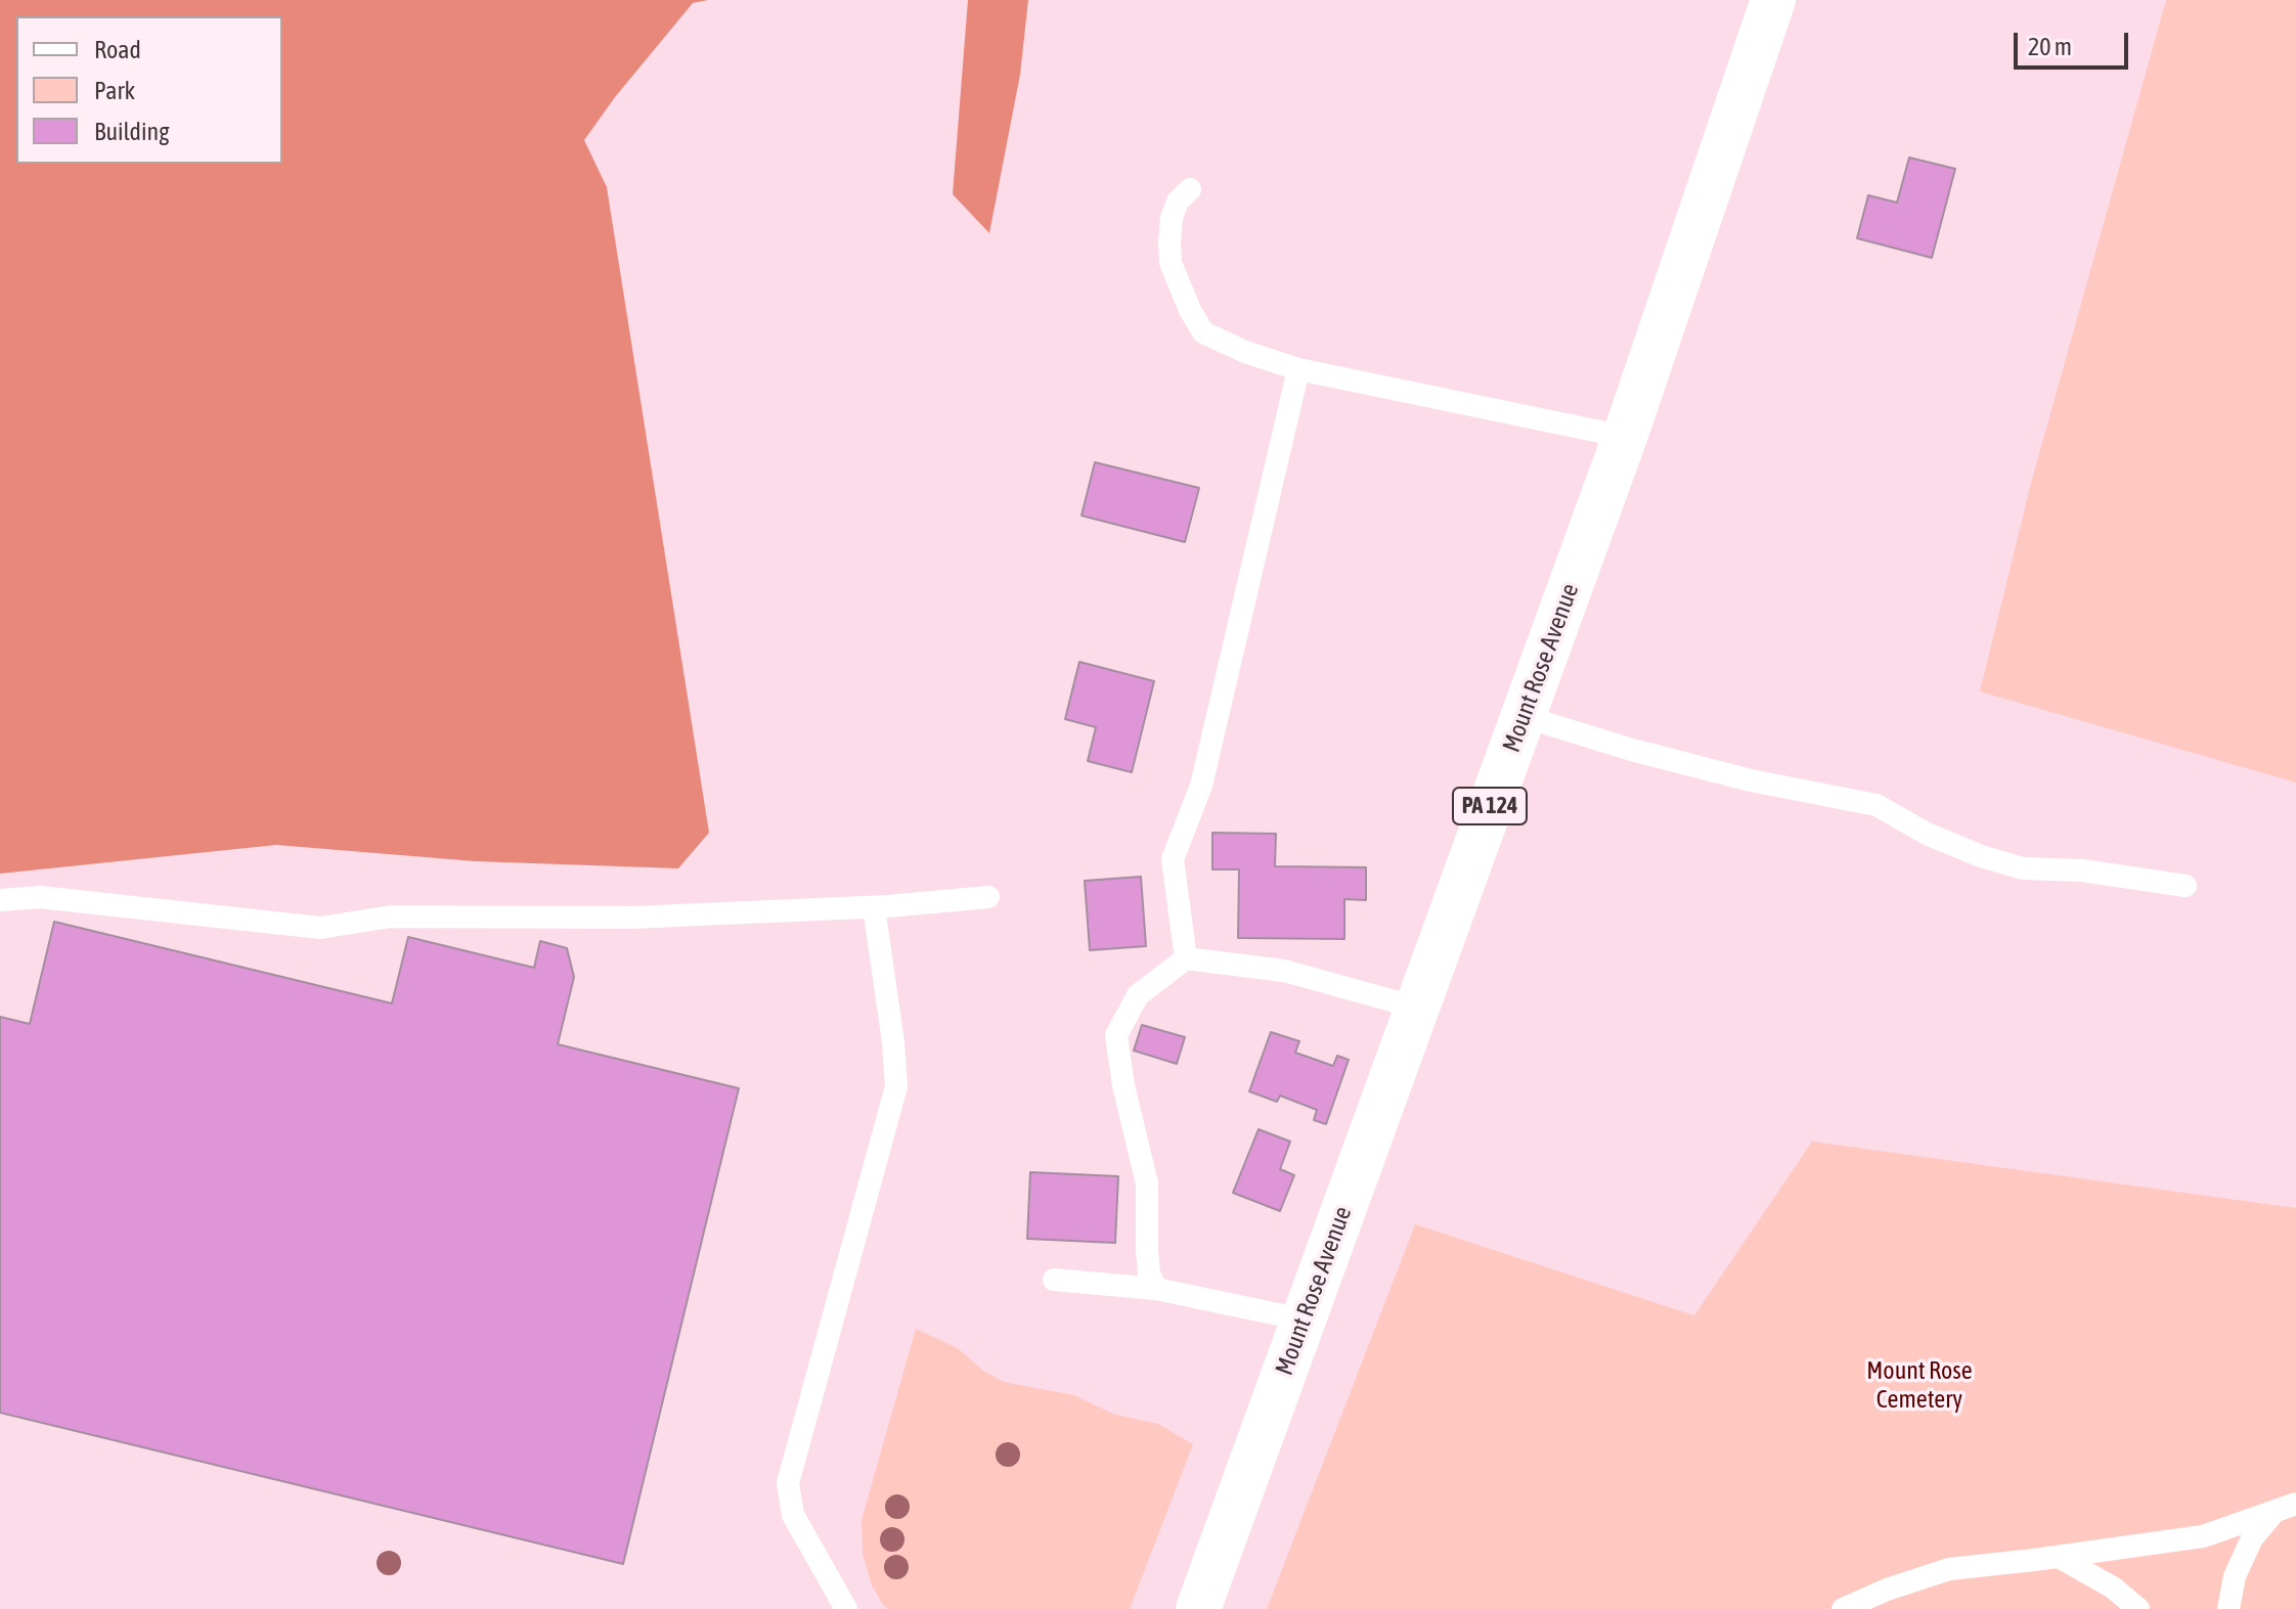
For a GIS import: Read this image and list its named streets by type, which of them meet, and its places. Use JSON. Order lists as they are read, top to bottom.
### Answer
{
  "streets": {
    "main road": ["Mount Rose Avenue", "PA 124"]
  },
  "parks": ["Mount Rose Cemetery"],
  "legend": ["Road", "Park", "Building"],
  "scale_bar": "20 m"
}
